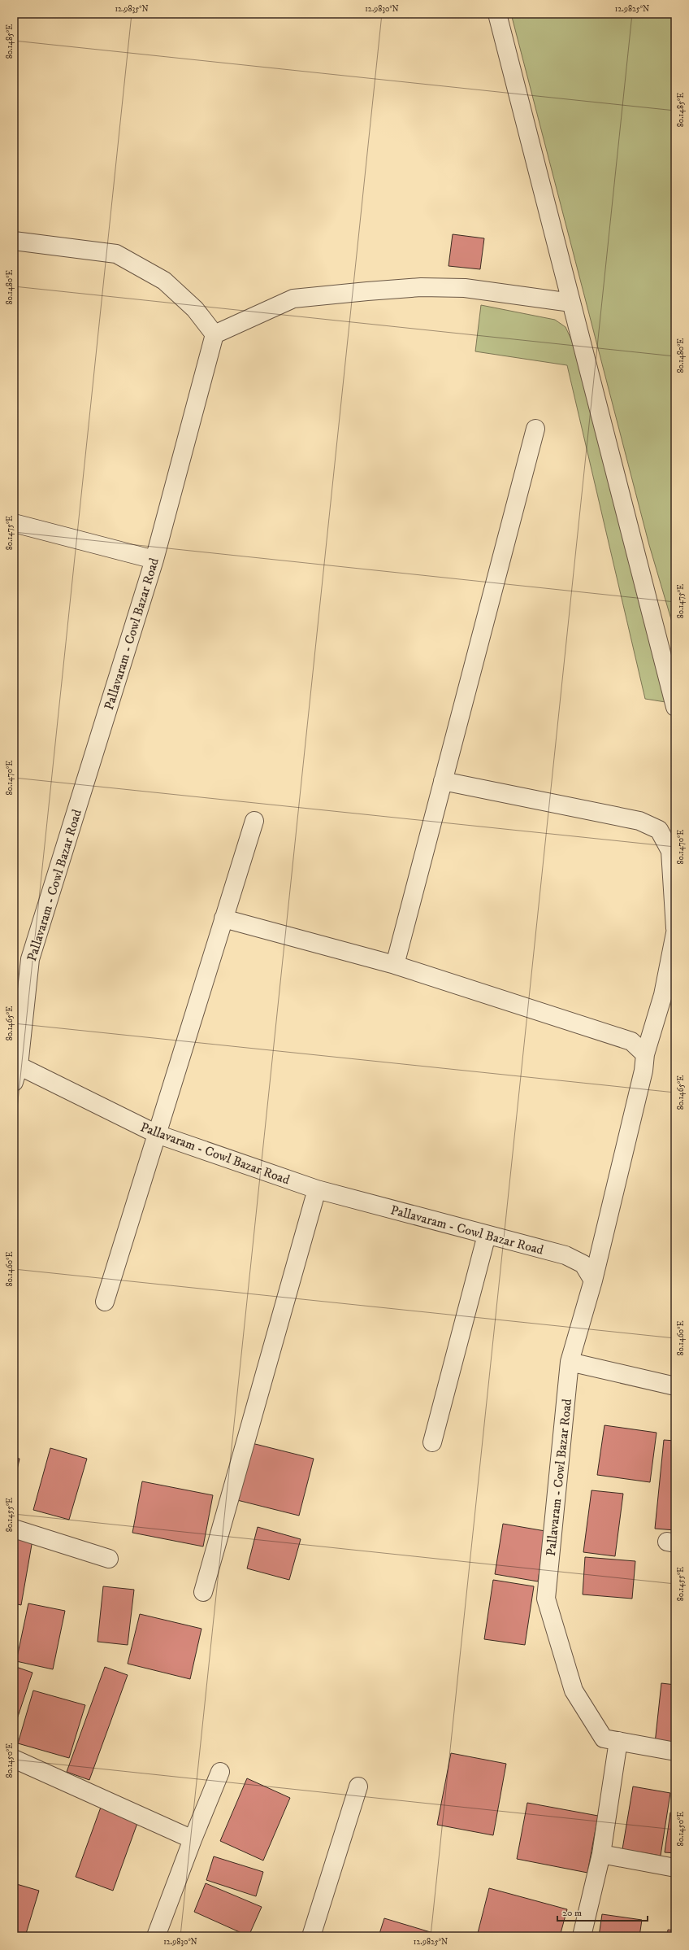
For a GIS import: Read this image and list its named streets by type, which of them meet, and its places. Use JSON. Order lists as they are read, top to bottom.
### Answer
{
  "streets": {
    "street": ["Pallavaram - Cowl Bazar Road"]
  },
  "scale_bar": "20 m",
  "coordinates": [
    "12.9835°N",
    "12.9830°N",
    "12.9825°N",
    "80.1485°E",
    "80.1480°E",
    "80.1475°E",
    "80.1470°E",
    "80.1465°E",
    "80.1460°E",
    "80.1455°E",
    "80.1450°E"
  ]
}
